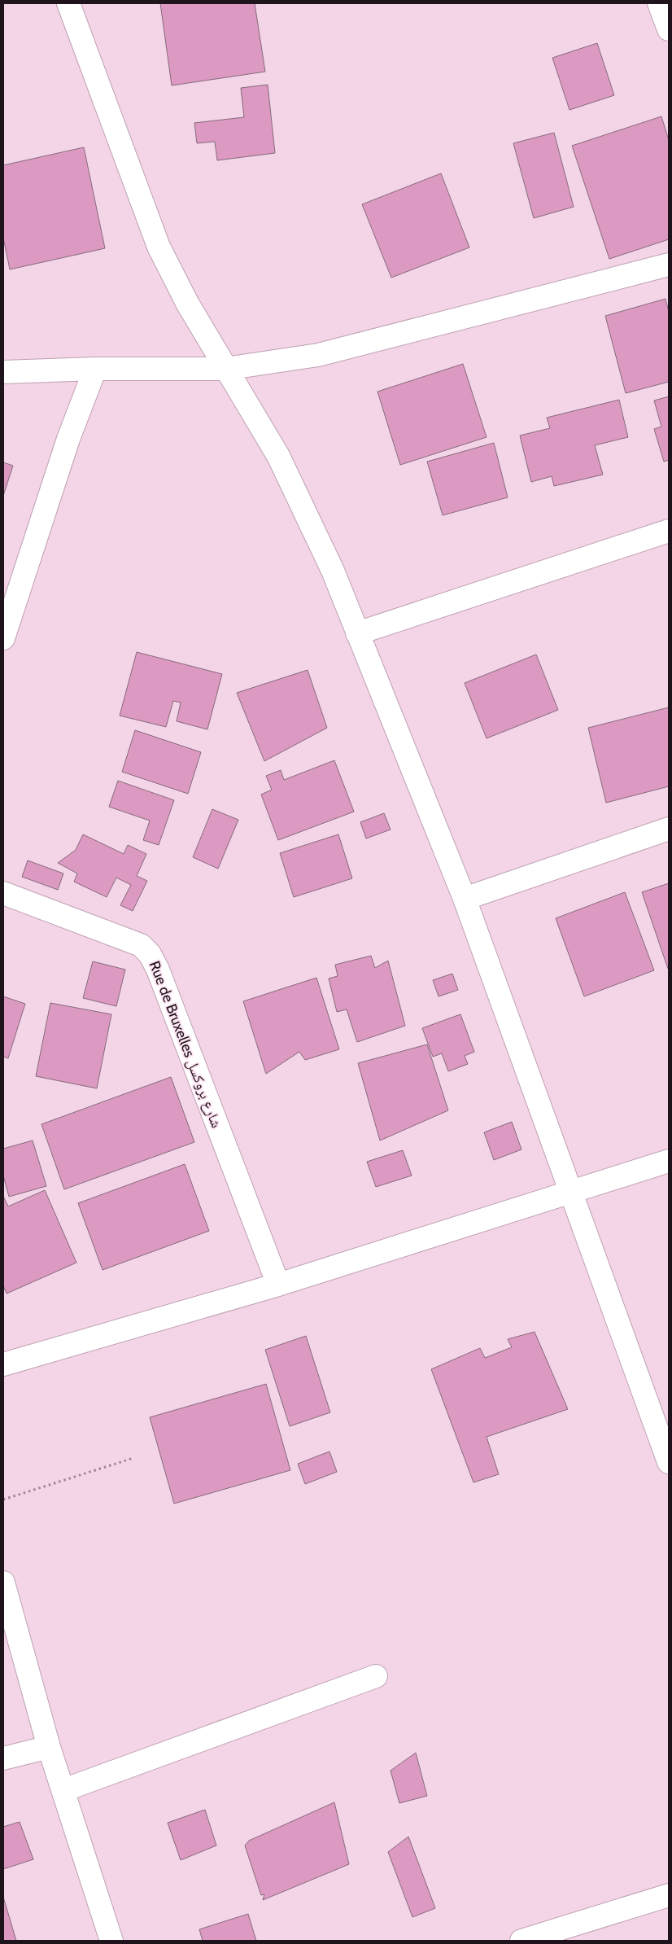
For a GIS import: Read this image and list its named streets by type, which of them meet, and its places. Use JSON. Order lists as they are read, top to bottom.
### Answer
{
  "streets": {
    "street": ["Rue de Bruxelles شارع بروكسل"]
  }
}
